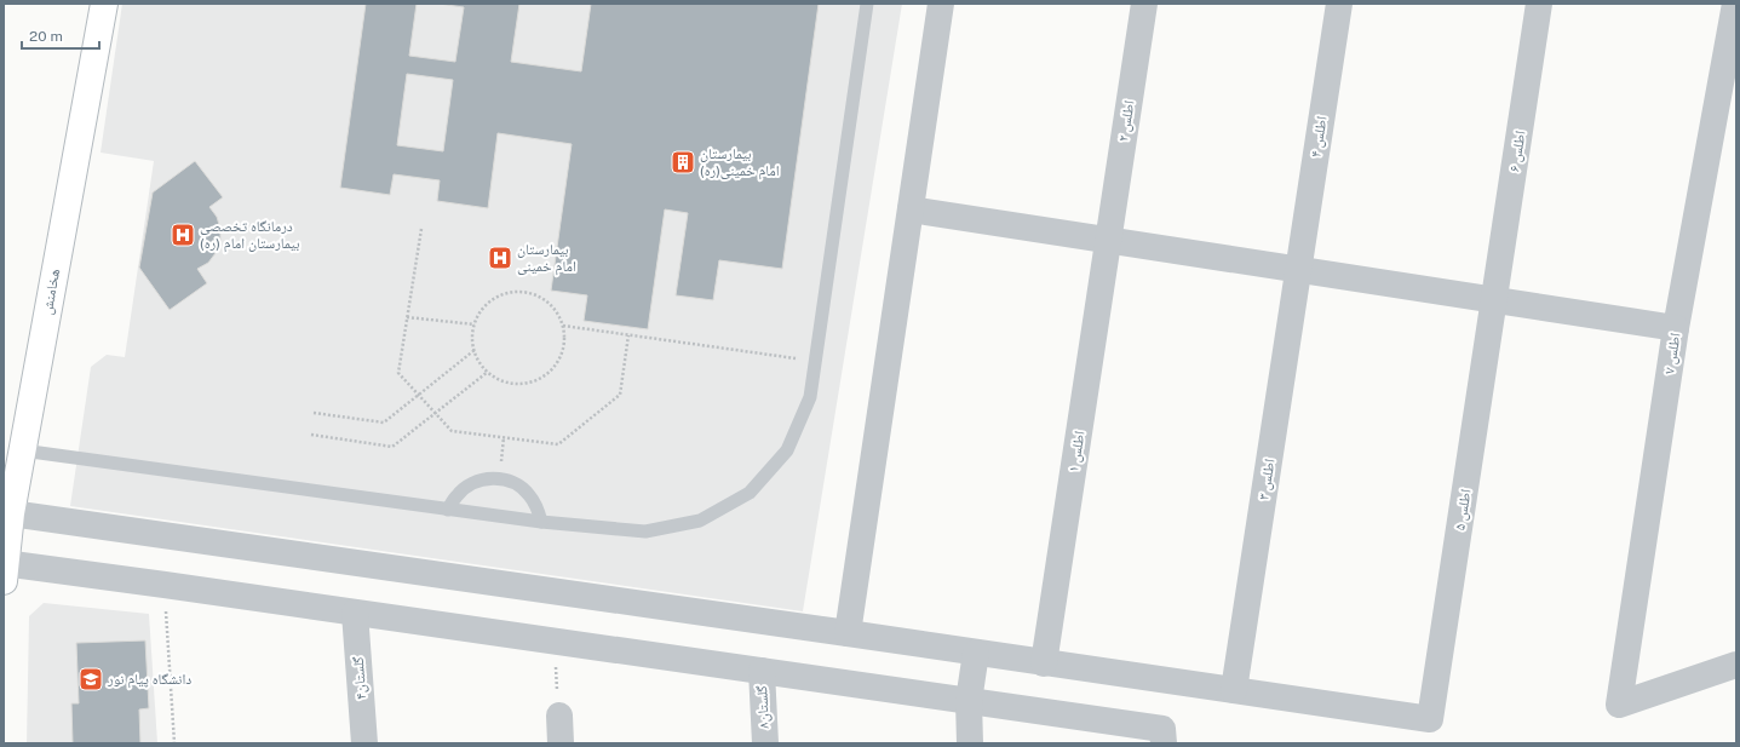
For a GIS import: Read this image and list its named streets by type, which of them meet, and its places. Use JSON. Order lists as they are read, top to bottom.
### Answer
{
  "streets": {
    "street": [
      "اطلس ۲",
      "اطلس ۴",
      "اطلس ۶",
      "هخامنش",
      "اطلس ۷",
      "اطلس ۱",
      "اطلس ۳",
      "اطلس ۵",
      "گلستان۴",
      "گلستان۸"
    ]
  },
  "crossings": [
    ["اطلس ۲", "اطلس ۱"],
    ["اطلس ۴", "اطلس ۳"],
    ["اطلس ۶", "اطلس ۵"],
    ["اطلس ۳", "اطلس ۵"]
  ],
  "places": {
    "building": ["بیمارستان امام خمینی(ره)"],
    "hospital": ["درمانگاه تخصصی بیمارستان امام (ره)", "بیمارستان امام خمینی"],
    "school or university": ["دانشگاه پیام نور"]
  },
  "scale_bar": "20 m"
}
